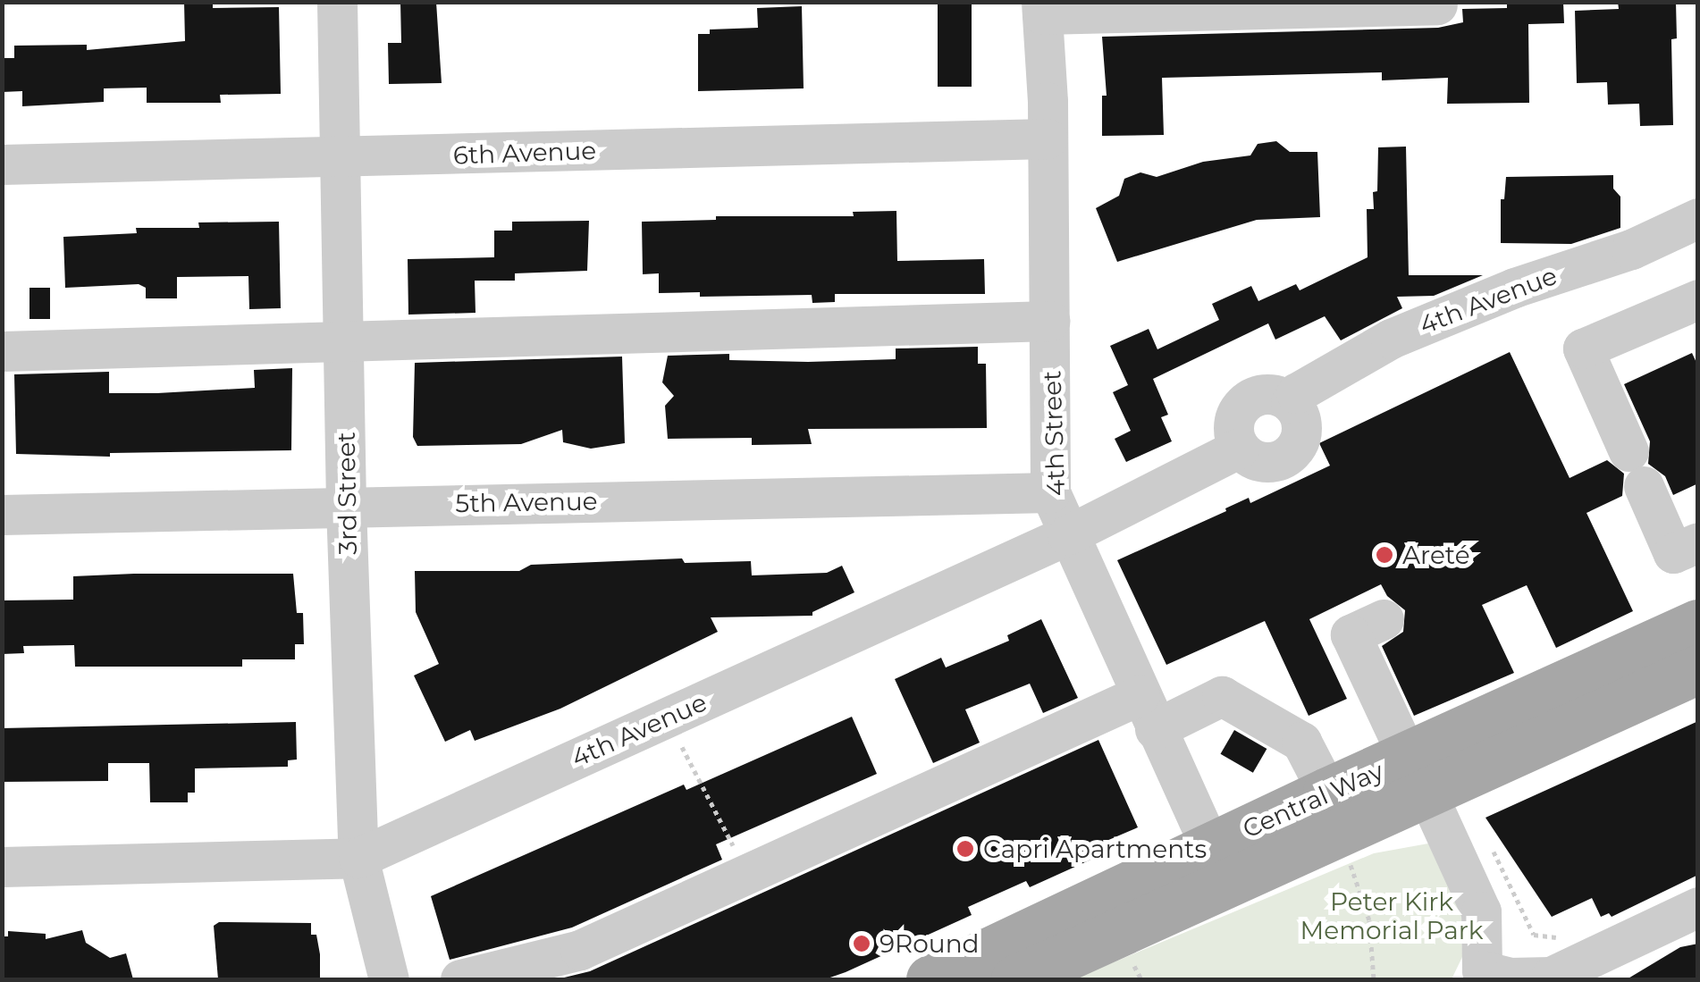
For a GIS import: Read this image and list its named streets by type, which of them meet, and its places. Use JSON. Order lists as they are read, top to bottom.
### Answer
{
  "streets": {
    "main road": ["Central Way"],
    "street": [
      "6th Avenue",
      "4th Avenue",
      "4th Street",
      "3rd Street",
      "5th Avenue"
    ]
  },
  "crossings": [
    ["6th Avenue", "4th Street"],
    ["6th Avenue", "3rd Street"],
    ["4th Avenue", "4th Street"],
    ["4th Avenue", "3rd Street"],
    ["4th Street", "5th Avenue"],
    ["4th Street", "Central Way"],
    ["3rd Street", "5th Avenue"]
  ],
  "parks": ["Peter Kirk Memorial Park"],
  "places": ["Areté", "Capri Apartments", "9Round"]
}
